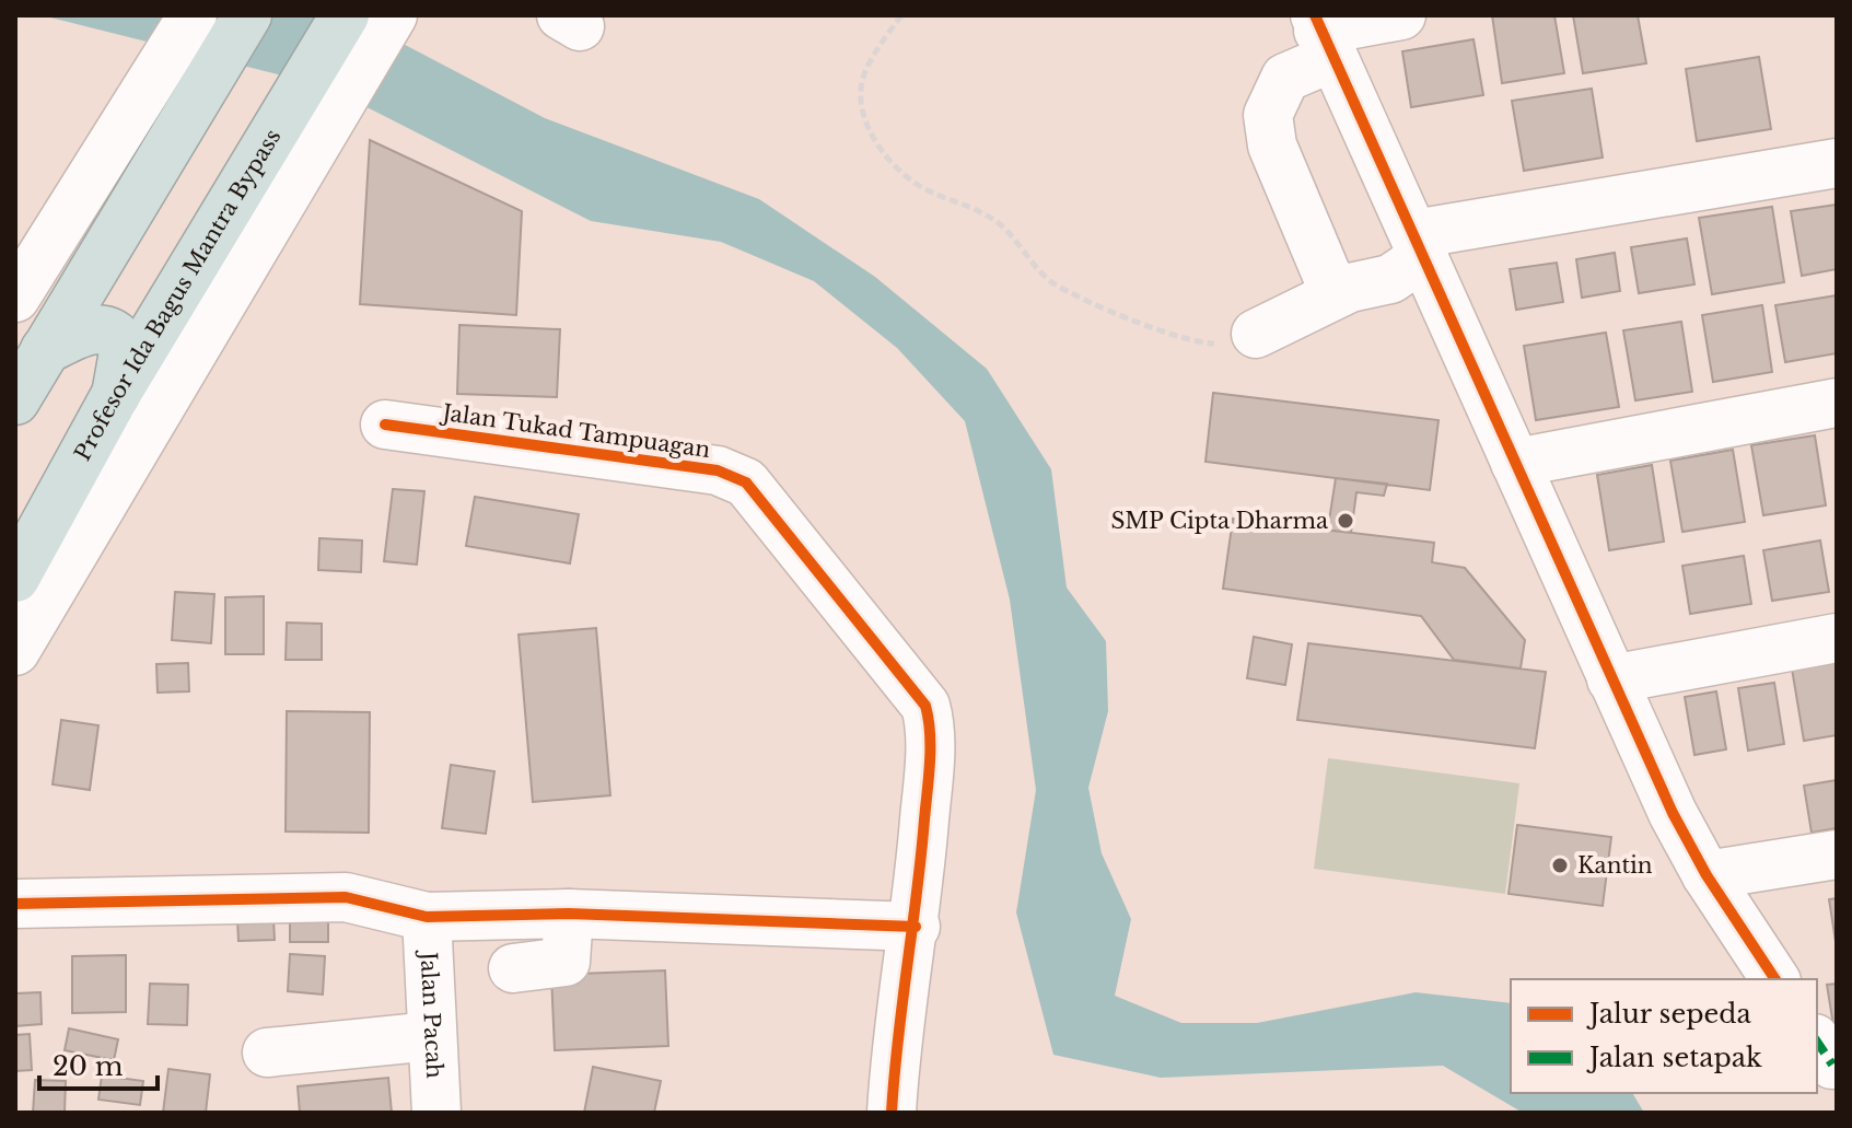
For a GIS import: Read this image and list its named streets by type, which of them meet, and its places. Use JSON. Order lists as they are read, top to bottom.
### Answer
{
  "streets": {
    "highway": ["Profesor Ida Bagus Mantra Bypass"],
    "street": ["Jalan Tukad Tampuagan", "Jalan Pacah"]
  },
  "places": ["SMP Cipta Dharma", "Kantin"],
  "legend": ["Jalur sepeda", "Jalan setapak"],
  "scale_bar": "20 m"
}
